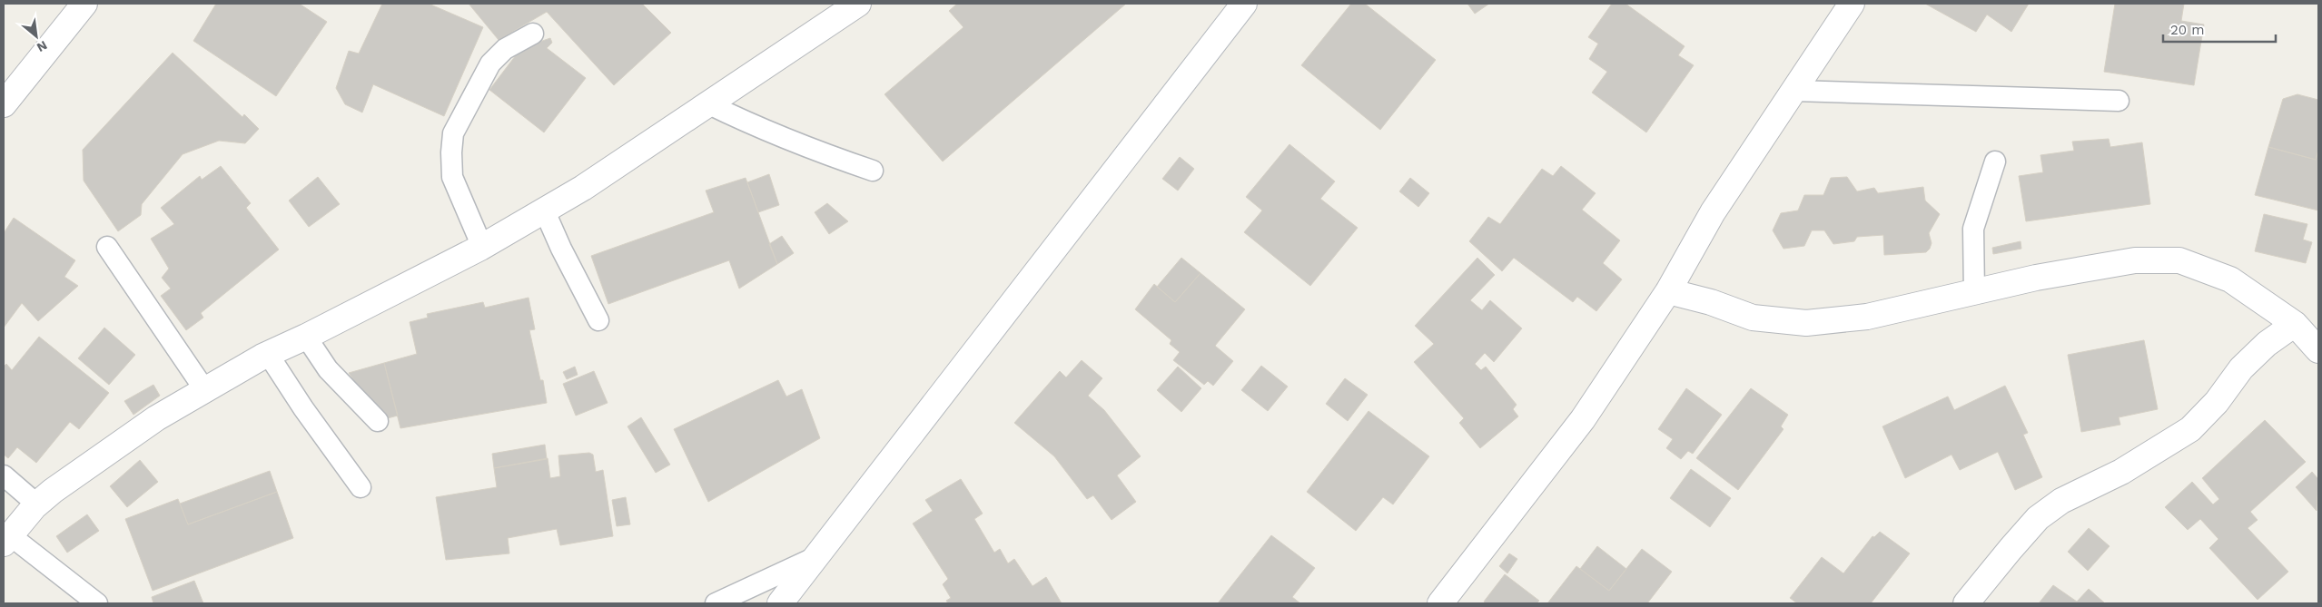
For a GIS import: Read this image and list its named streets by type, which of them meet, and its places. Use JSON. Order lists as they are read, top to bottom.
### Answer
{
  "scale_bar": "20 m",
  "north": "bottom right"
}
